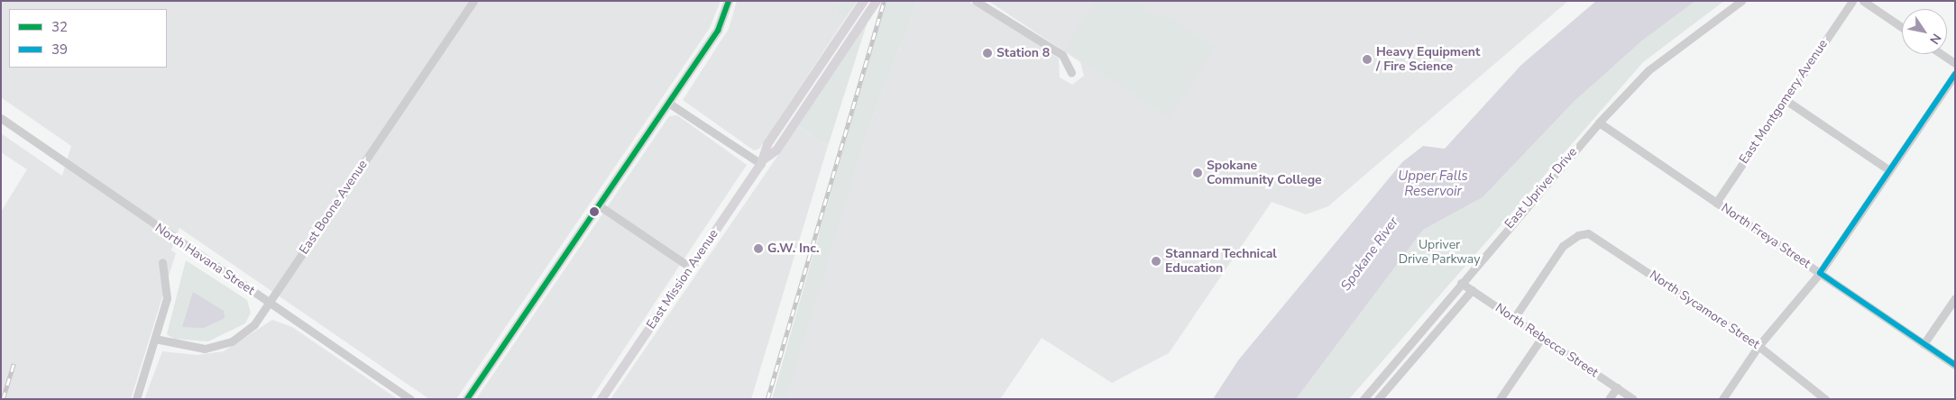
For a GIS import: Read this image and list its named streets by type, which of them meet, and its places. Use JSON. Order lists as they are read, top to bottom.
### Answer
{
  "streets": {
    "main road": ["East Mission Avenue"],
    "street": [
      "East Montgomery Avenue",
      "East Upriver Drive",
      "East Boone Avenue",
      "North Freya Street",
      "North Havana Street",
      "North Sycamore Street",
      "North Rebecca Street"
    ]
  },
  "crossings": [
    ["East Montgomery Avenue", "North Freya Street"],
    ["East Upriver Drive", "North Freya Street"],
    ["East Upriver Drive", "North Rebecca Street"],
    ["East Boone Avenue", "North Havana Street"],
    ["North Sycamore Street", "North Rebecca Street"]
  ],
  "water": ["Upper Falls Reservoir", "Spokane River"],
  "parks": ["Upriver Drive Parkway"],
  "places": [
    "Station 8",
    "Heavy Equipment / Fire Science",
    "Spokane Community College",
    "G.W. Inc.",
    "Stannard Technical Education"
  ],
  "lines": ["transit line 32", "transit line 39"],
  "legend": ["32", "39"],
  "north": "bottom right"
}
